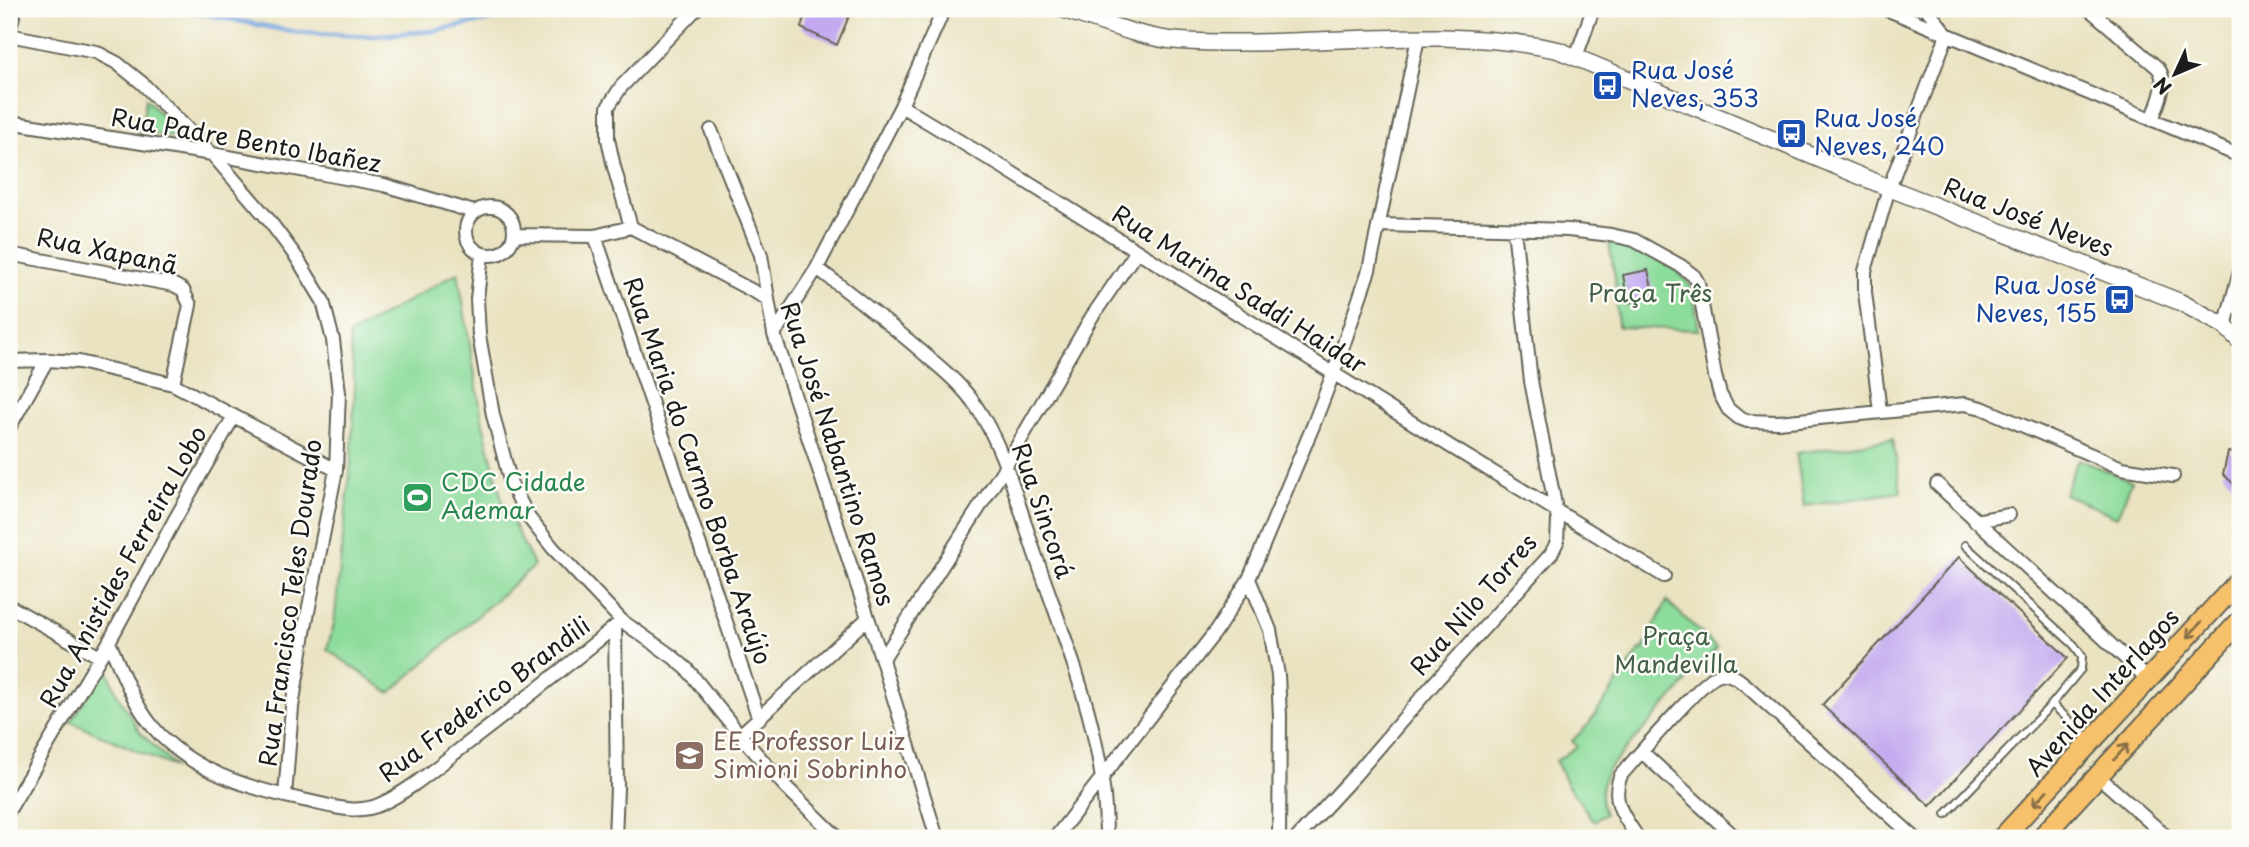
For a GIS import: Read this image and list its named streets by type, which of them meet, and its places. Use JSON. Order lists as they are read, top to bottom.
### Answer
{
  "streets": {
    "main road": ["Avenida Interlagos"],
    "street": [
      "Rua Padre Bento Ibañez",
      "Rua José Neves",
      "Rua Xapanã",
      "Rua Marina Saddi Haidar",
      "Rua José Nabantino Ramos",
      "Rua Maria do Carmo Borba Araújo",
      "Rua Sincorá",
      "Rua Anistides Ferreira Lobo",
      "Rua Francisco Teles Dourado",
      "Rua Nilo Torres",
      "Rua Frederico Brandili"
    ]
  },
  "crossings": [
    ["Rua Padre Bento Ibañez", "Rua Francisco Teles Dourado"],
    ["Rua Marina Saddi Haidar", "Rua Nilo Torres"],
    ["Rua Anistides Ferreira Lobo", "Rua Frederico Brandili"],
    ["Rua Francisco Teles Dourado", "Rua Frederico Brandili"]
  ],
  "parks": ["Praça Três", "Praça Mandevilla"],
  "places": {
    "bus stop": ["Rua José Neves, 353", "Rua José Neves, 240", "Rua José Neves, 155"],
    "sports": ["CDC Cidade Ademar"],
    "school or university": ["EE Professor Luiz Simioni Sobrinho"]
  },
  "north": "bottom left"
}
